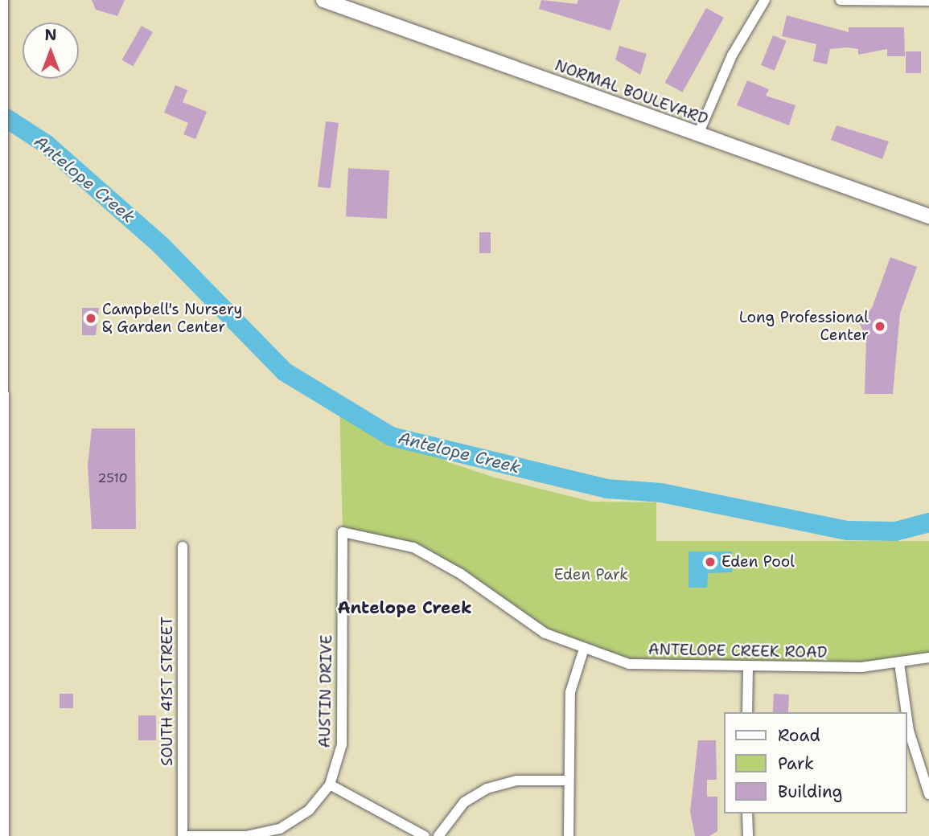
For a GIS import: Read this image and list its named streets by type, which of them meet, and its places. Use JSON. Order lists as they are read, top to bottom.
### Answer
{
  "streets": {
    "main road": ["NORMAL BOULEVARD"],
    "street": ["ANTELOPE CREEK ROAD", "SOUTH 41ST STREET", "AUSTIN DRIVE"]
  },
  "crossings": [
    ["ANTELOPE CREEK ROAD", "AUSTIN DRIVE"],
    ["SOUTH 41ST STREET", "AUSTIN DRIVE"]
  ],
  "districts": ["Antelope Creek"],
  "water": ["Antelope Creek"],
  "parks": ["Eden Park"],
  "places": ["Campbell's Nursery & Garden Center", "Long Professional Center", "Eden Pool"],
  "house_numbers": ["2510"],
  "legend": ["Road", "Park", "Building"],
  "north": "top"
}
